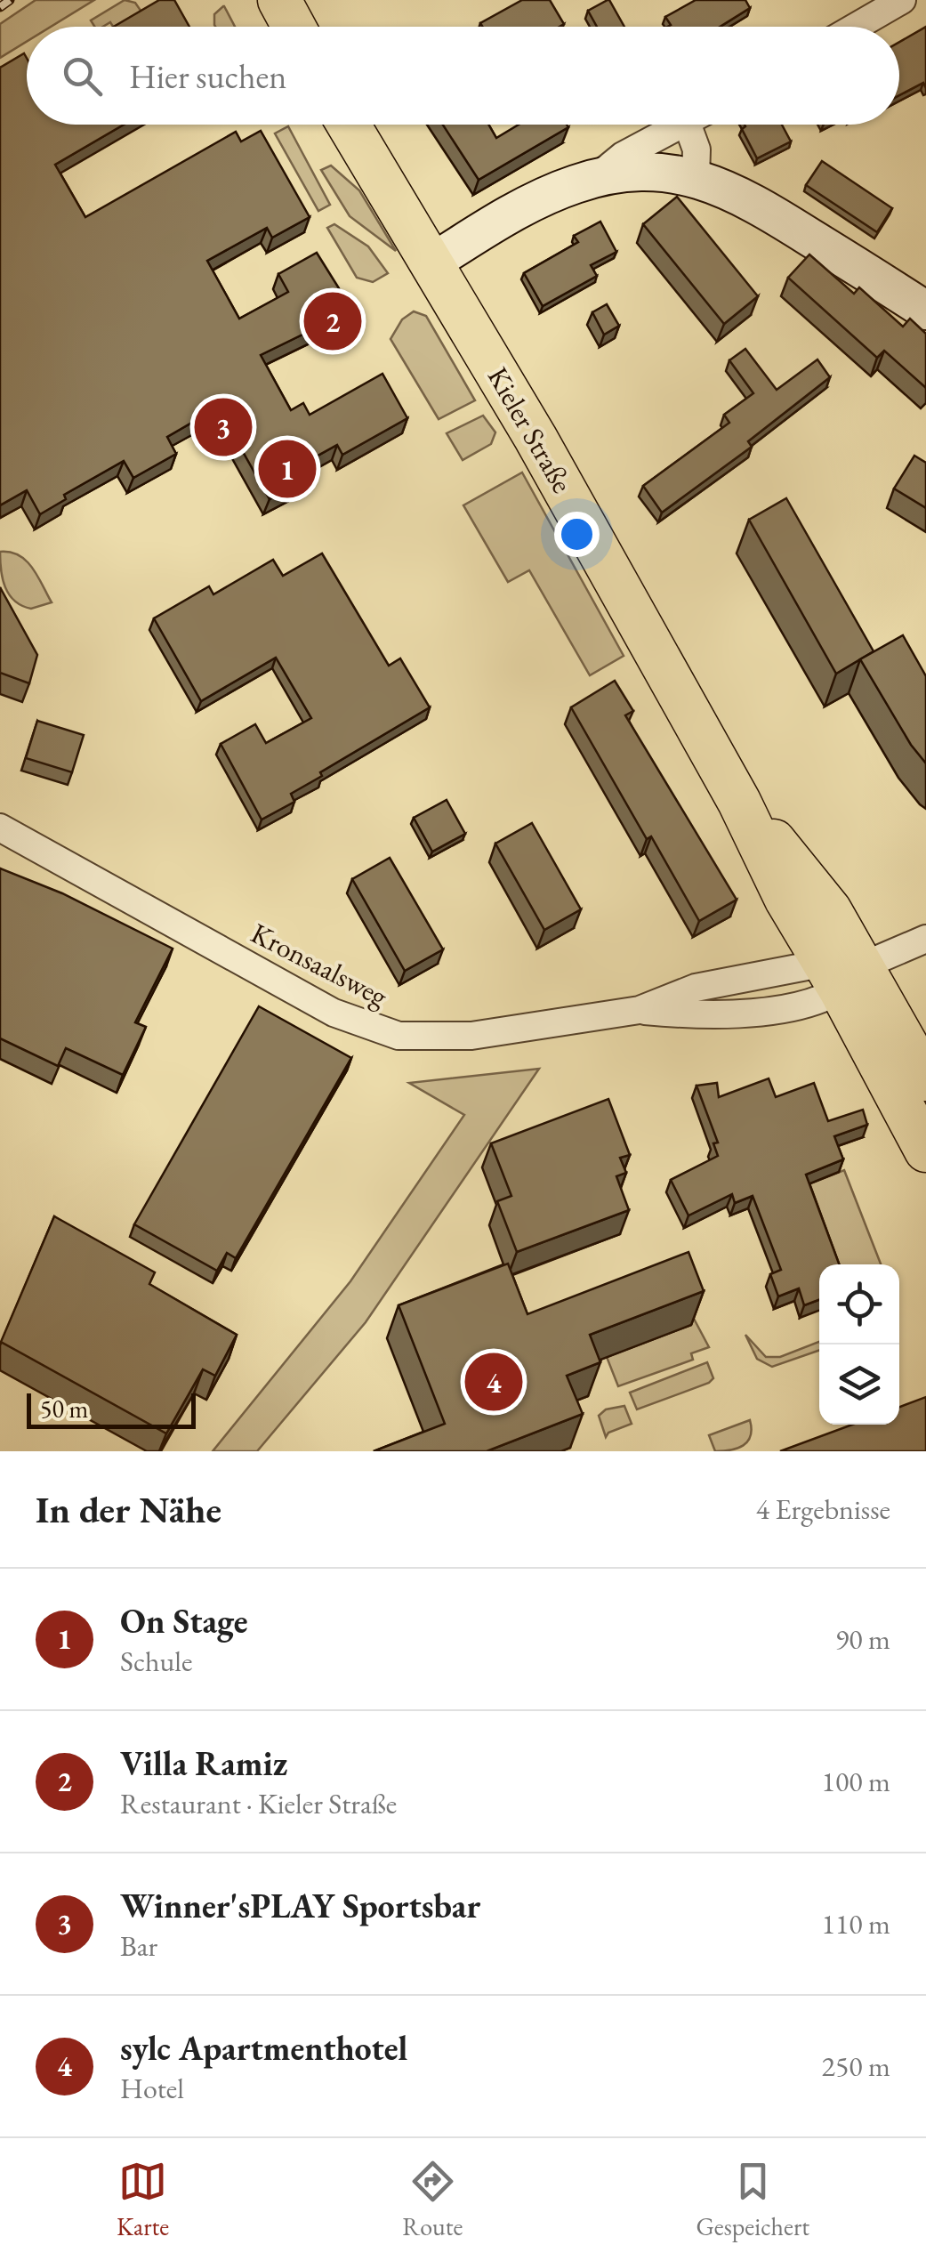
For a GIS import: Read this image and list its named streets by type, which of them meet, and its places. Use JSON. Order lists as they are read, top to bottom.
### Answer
{
  "streets": {
    "main road": ["Kieler Straße"],
    "street": ["Kronsaalsweg"]
  },
  "crossings": [
    ["Kieler Straße", "Kronsaalsweg"]
  ],
  "scale_bar": "50 m",
  "page": {
    "search": "Hier suchen",
    "pins": [
      "2",
      "3",
      "1",
      "4"
    ],
    "scale": "50 m",
    "heading": ["In der Nähe", "4 Ergebnisse"],
    "list": [
      {
        "mark": "1",
        "name": "On Stage",
        "note": "Schule",
        "value": "90 m"
      },
      {
        "mark": "2",
        "name": "Villa Ramiz",
        "note": "Restaurant · Kieler Straße",
        "value": "100 m"
      },
      {
        "mark": "3",
        "name": "Winner'sPLAY Sportsbar",
        "note": "Bar",
        "value": "110 m"
      },
      {
        "mark": "4",
        "name": "sylc Apartmenthotel",
        "note": "Hotel",
        "value": "250 m"
      }
    ],
    "nav": ["Karte", "Route", "Gespeichert"]
  }
}
